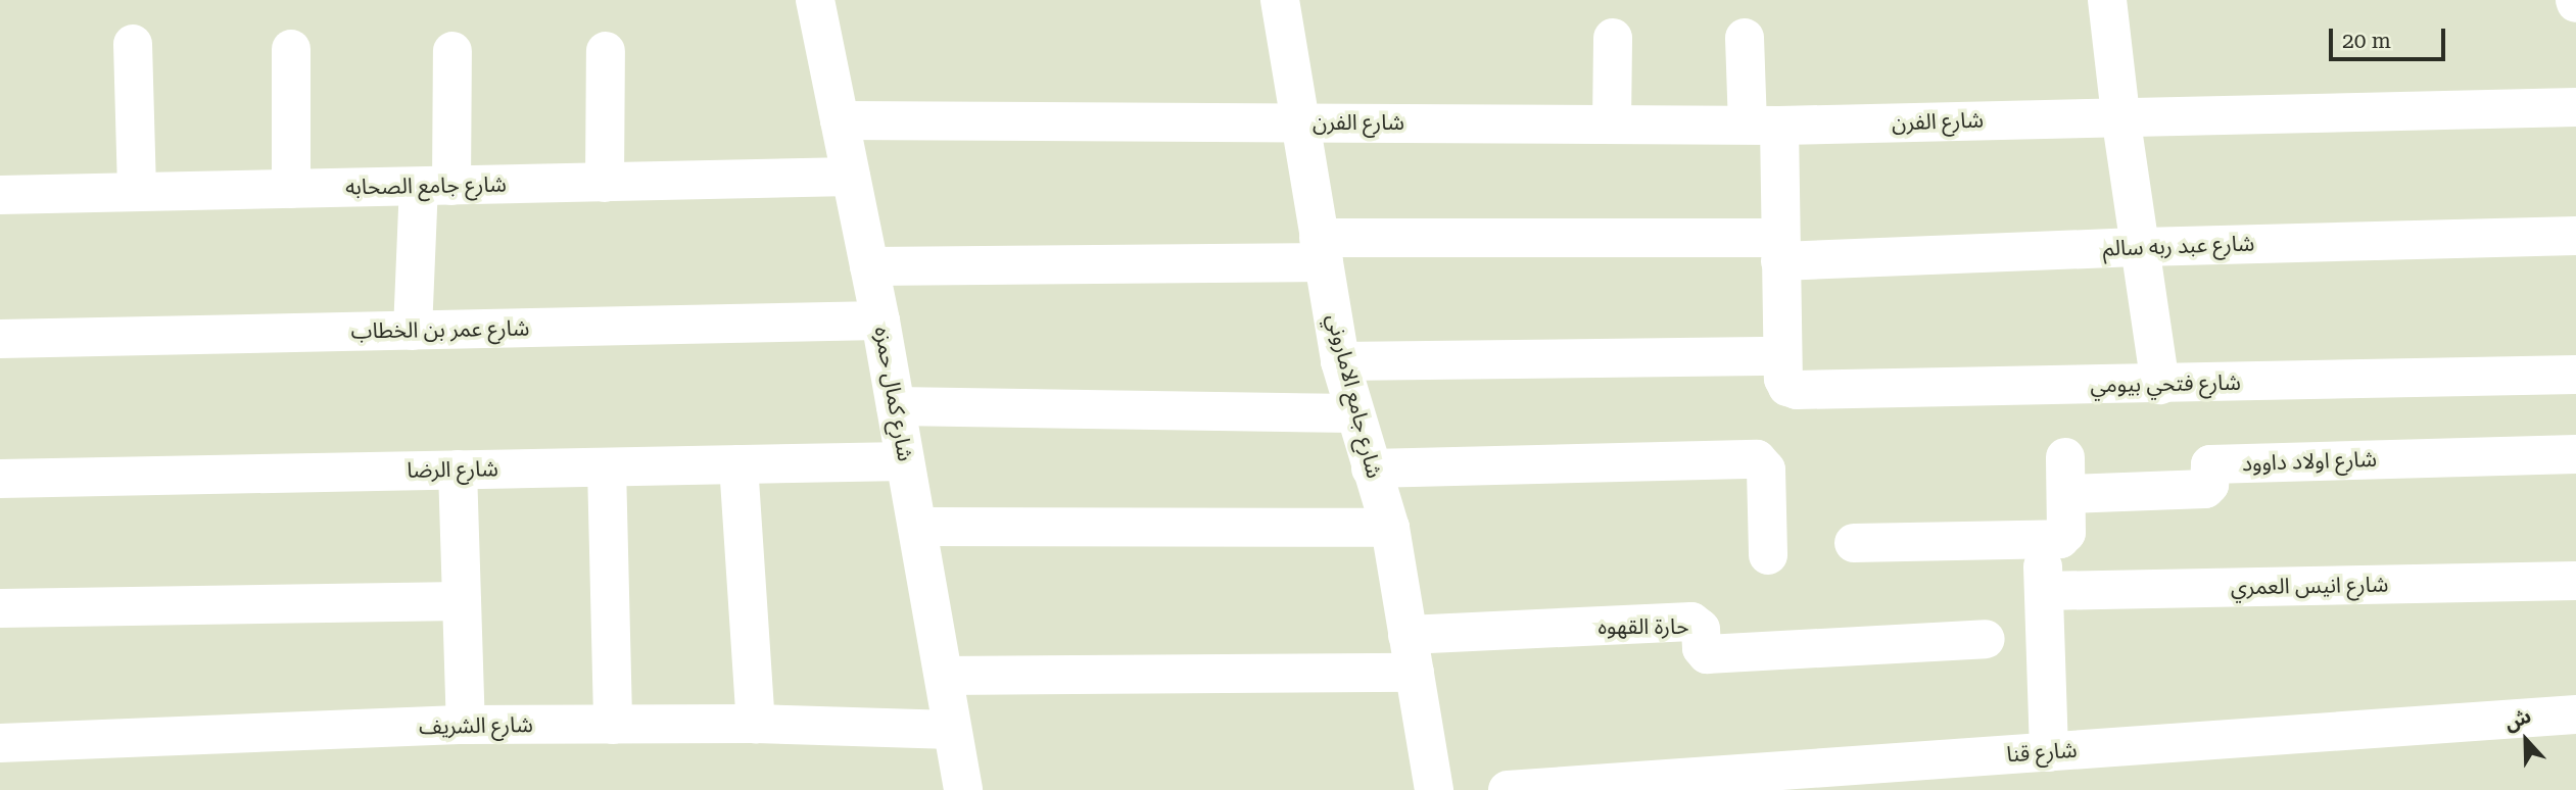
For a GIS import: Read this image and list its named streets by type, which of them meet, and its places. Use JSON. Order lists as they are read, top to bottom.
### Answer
{
  "streets": {
    "street": [
      "شارع الفرن",
      "شارع جامع الصحابه",
      "شارع عبد ربه سالم",
      "شارع عمر بن الخطاب",
      "شارع فتحي بيومي",
      "شارع كمال حمزه",
      "شارع جامع الاماروني",
      "شارع اولاد داوود",
      "شارع الرضا",
      "شارع انيس العمري",
      "حارة القهوه",
      "شارع الشريف",
      "شارع قنا"
    ]
  },
  "crossings": [
    ["شارع الفرن", "شارع فتحي بيومي"],
    ["شارع الفرن", "شارع كمال حمزه"],
    ["شارع الفرن", "شارع جامع الاماروني"],
    ["شارع جامع الصحابه", "شارع كمال حمزه"],
    ["شارع عبد ربه سالم", "شارع فتحي بيومي"],
    ["شارع عبد ربه سالم", "شارع كمال حمزه"],
    ["شارع عبد ربه سالم", "شارع جامع الاماروني"],
    ["شارع عمر بن الخطاب", "شارع كمال حمزه"],
    ["شارع كمال حمزه", "شارع الرضا"],
    ["شارع كمال حمزه", "شارع الشريف"],
    ["شارع جامع الاماروني", "حارة القهوه"]
  ],
  "scale_bar": "20 m",
  "north": "top"
}
